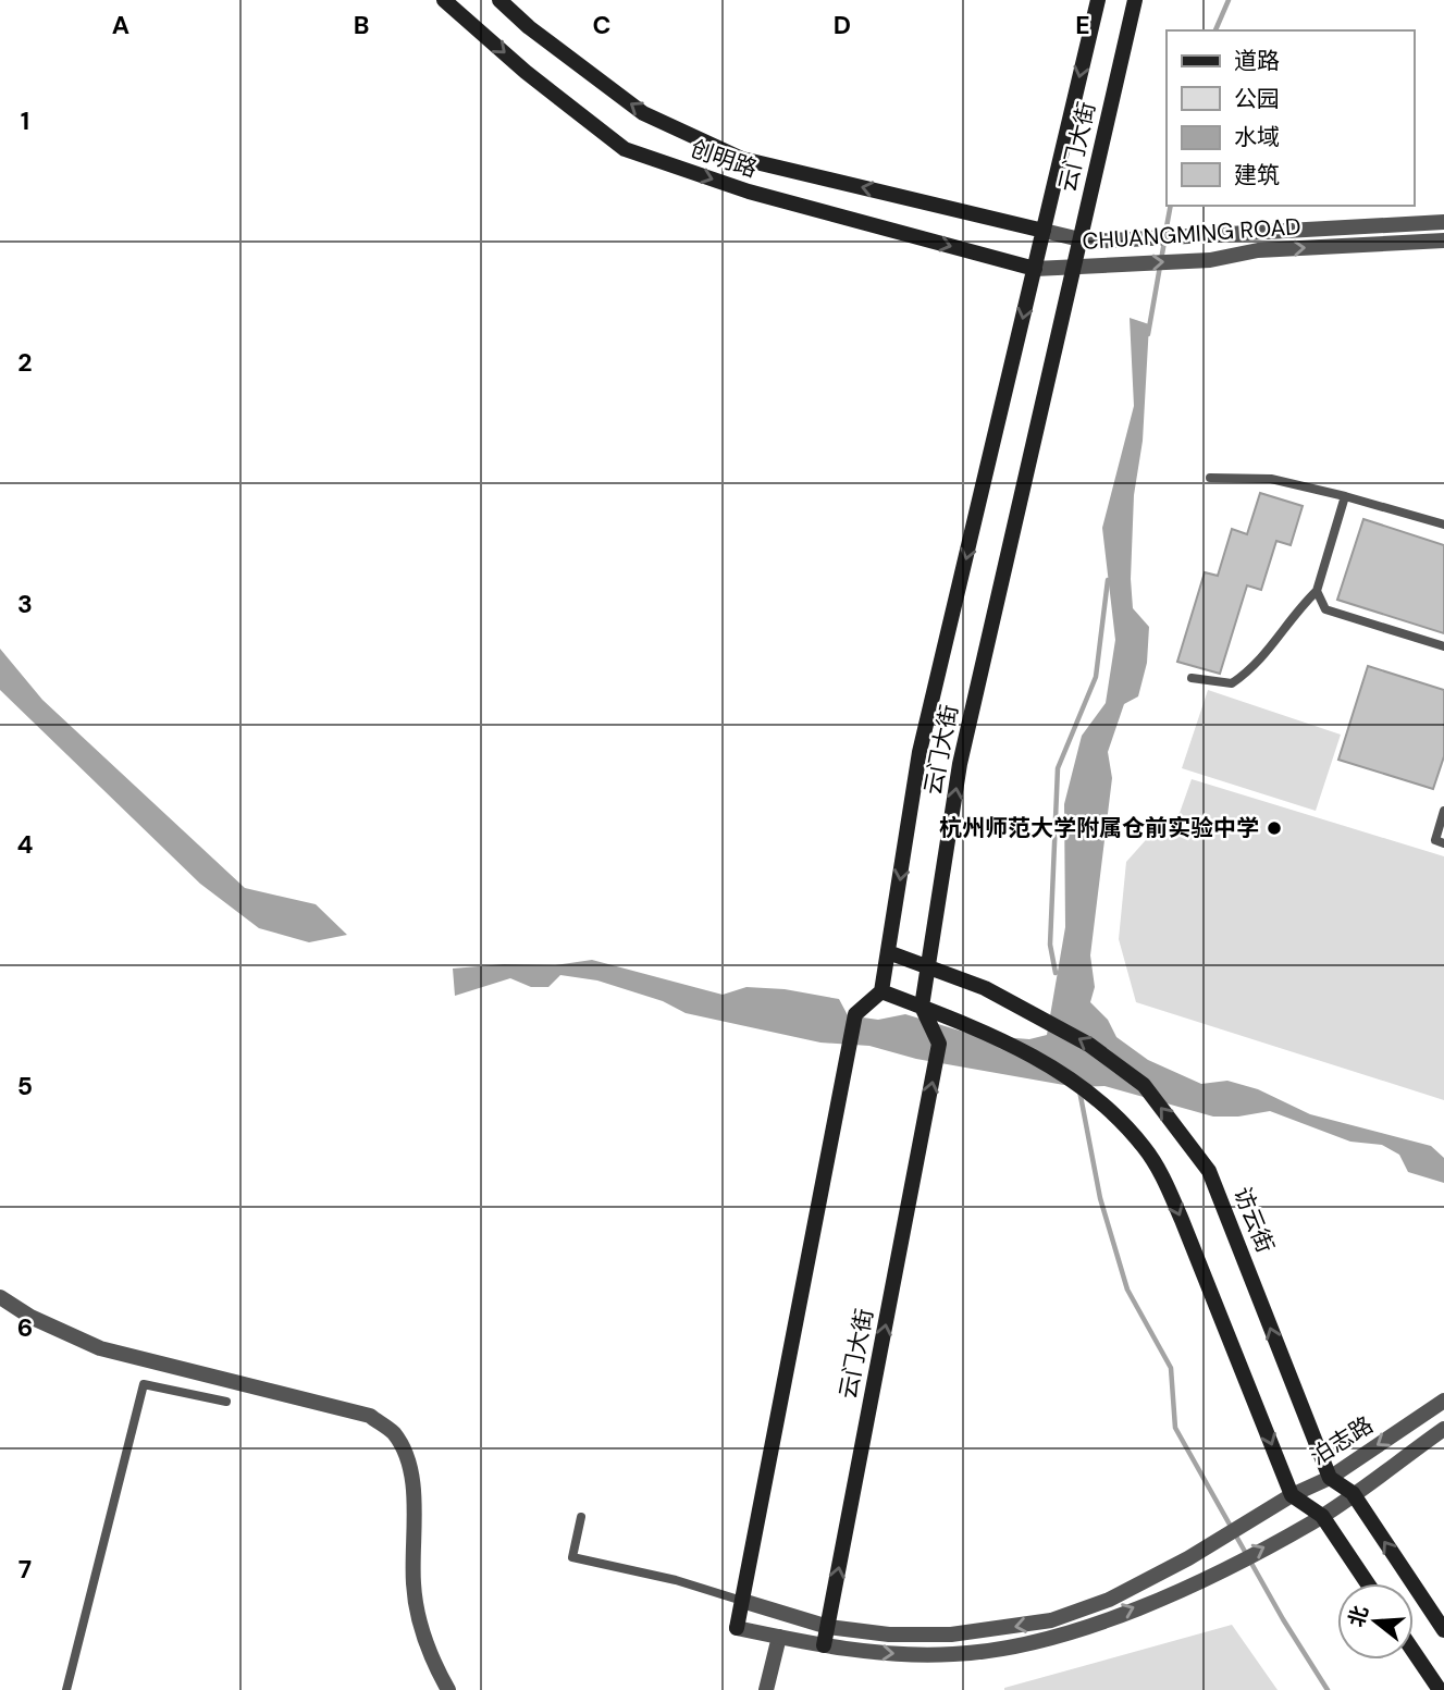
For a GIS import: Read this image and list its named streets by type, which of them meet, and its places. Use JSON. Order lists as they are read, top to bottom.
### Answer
{
  "streets": {
    "main road": ["云门大街", "创明路", "访云街"],
    "street": ["CHUANGMING ROAD", "泊志路"]
  },
  "crossings": [
    ["云门大街", "创明路"],
    ["云门大街", "CHUANGMING ROAD"],
    ["云门大街", "访云街"],
    ["云门大街", "泊志路"],
    ["创明路", "CHUANGMING ROAD"],
    ["访云街", "泊志路"]
  ],
  "places": ["杭州师范大学附属仓前实验中学"],
  "legend": [
    "道路",
    "公园",
    "水域",
    "建筑"
  ],
  "north": "left",
  "grid": {
    "columns": [
      "A",
      "B",
      "C",
      "D",
      "E"
    ],
    "rows": [
      "1",
      "2",
      "3",
      "4",
      "5",
      "6",
      "7"
    ]
  }
}
